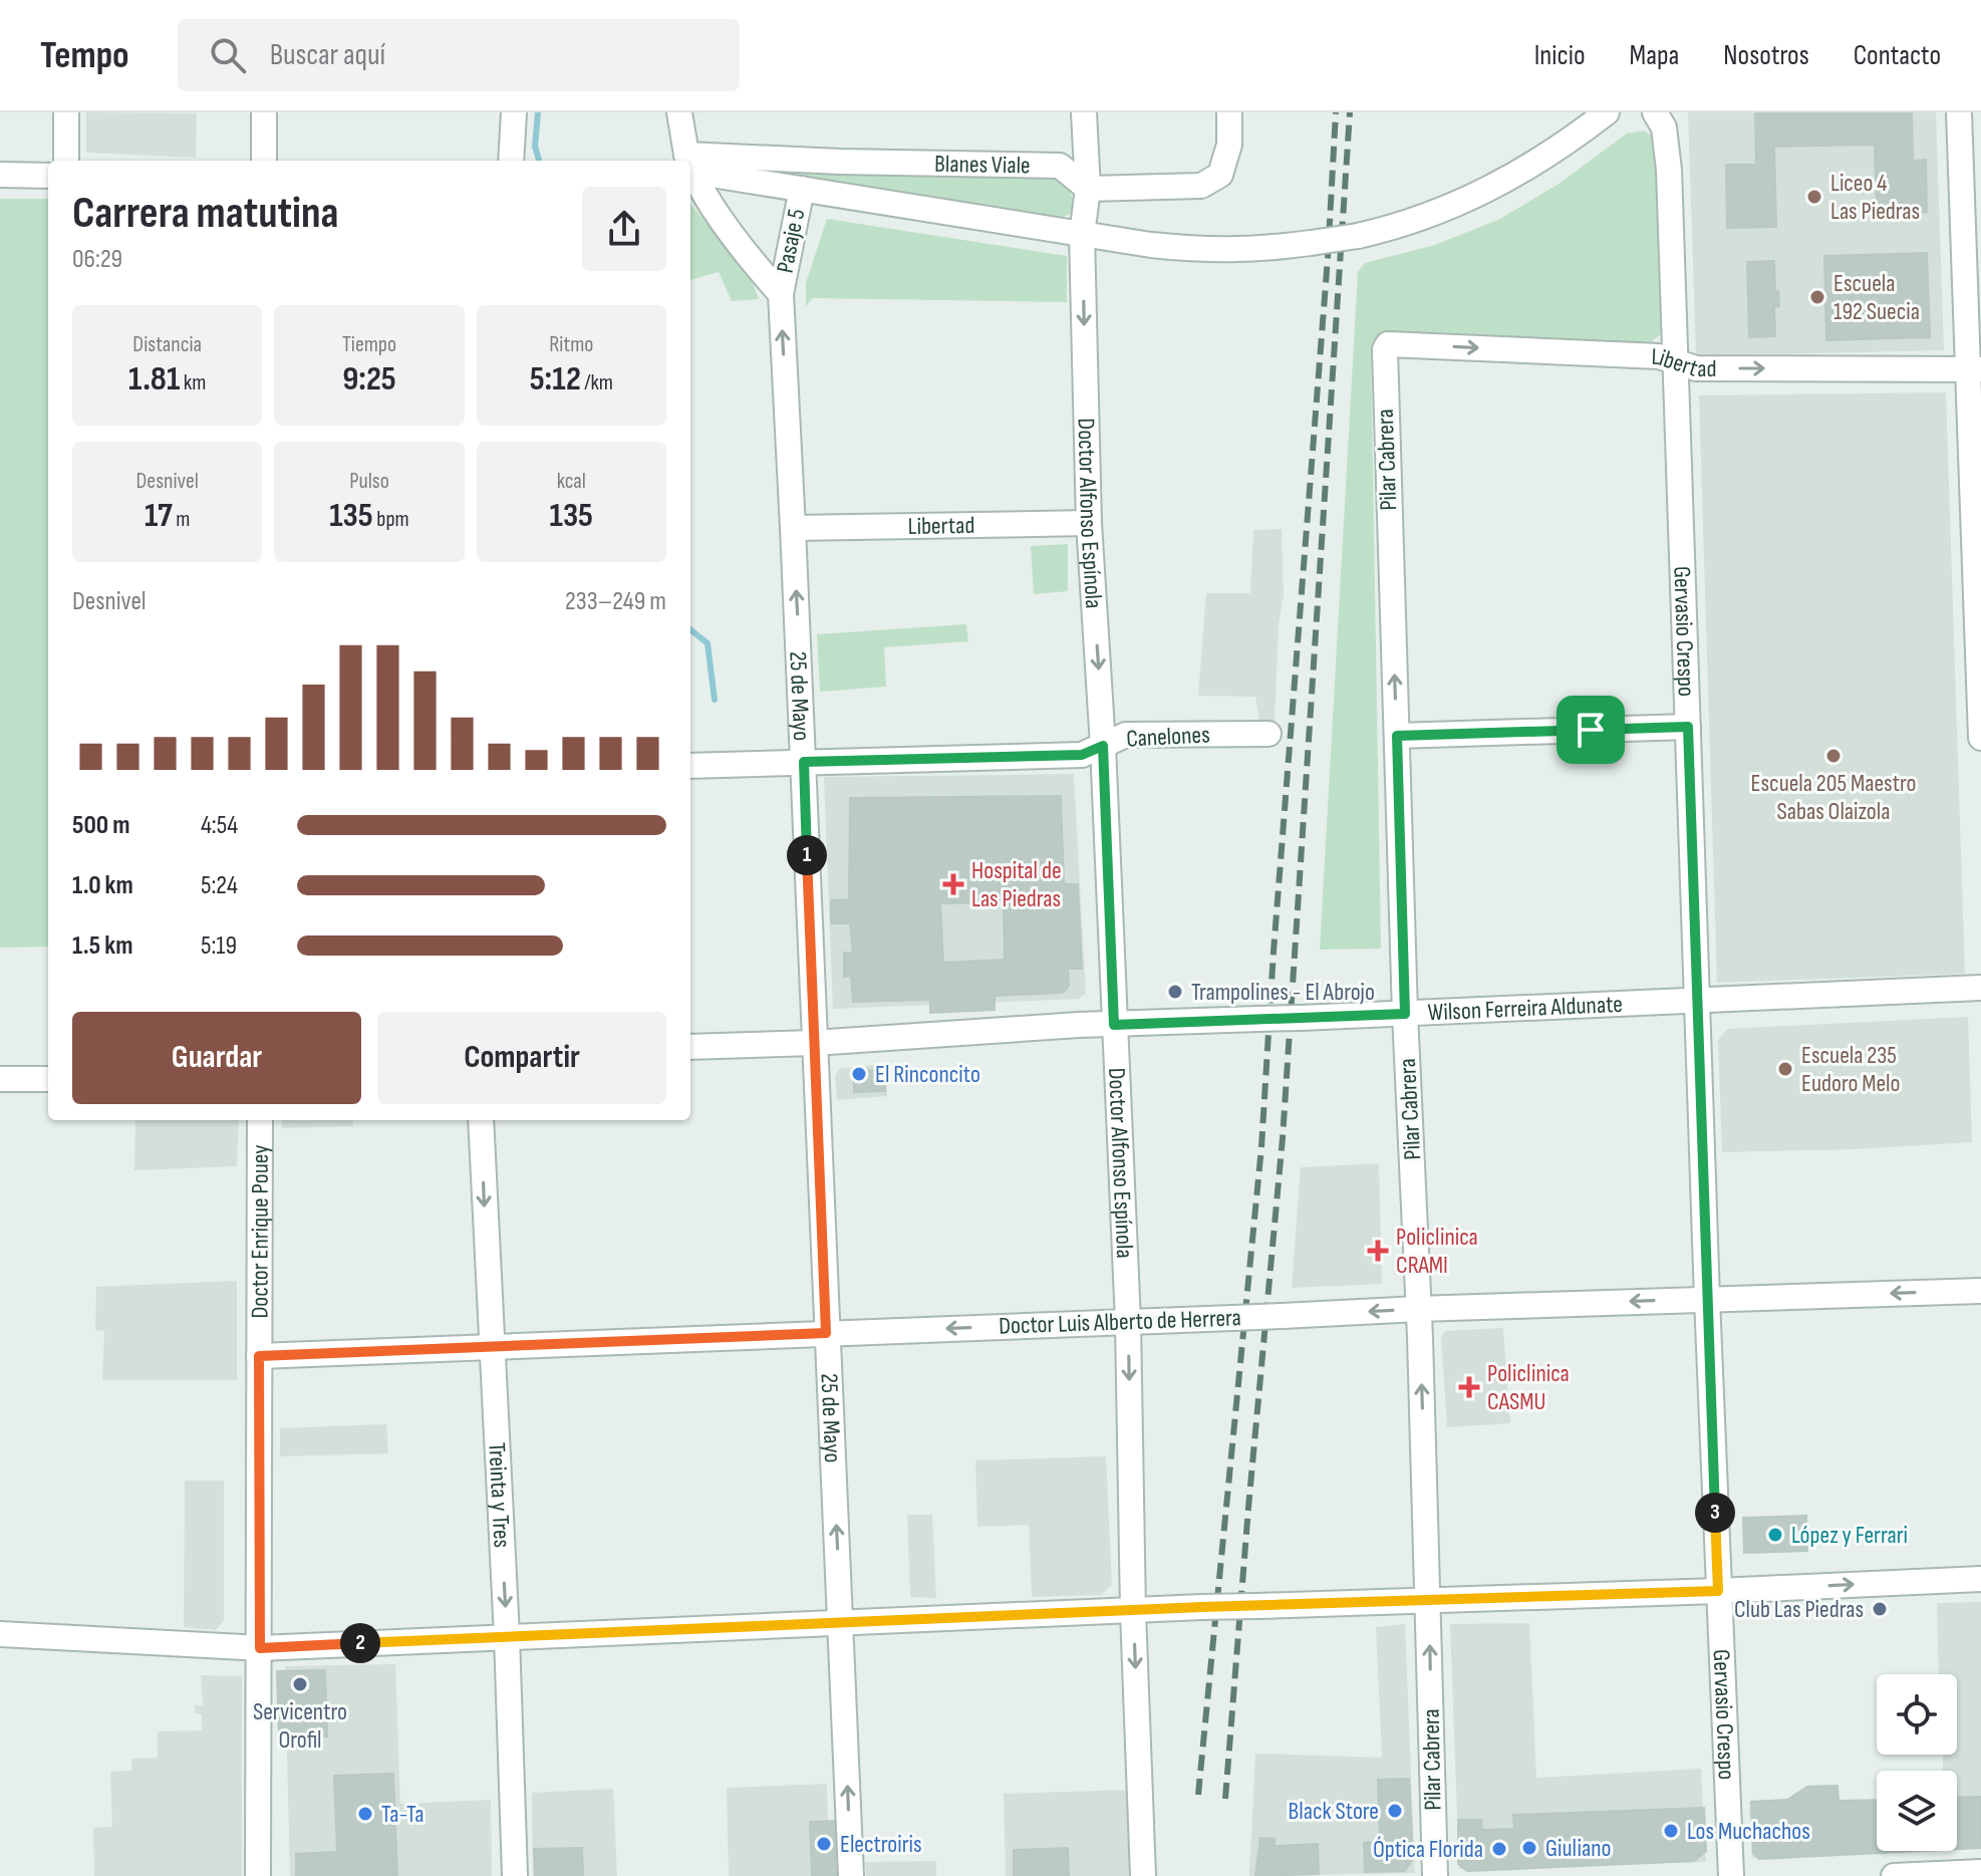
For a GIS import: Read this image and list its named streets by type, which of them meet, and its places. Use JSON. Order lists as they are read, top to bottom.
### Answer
{
  "streets": {
    "street": [
      "Blanes Viale",
      "Pasaje 5",
      "Libertad",
      "Pilar Cabrera",
      "Doctor Alfonso Espínola",
      "Gervasio Crespo",
      "25 de Mayo",
      "Canelones",
      "Wilson Ferreira Aldunate",
      "Doctor Enrique Pouey",
      "Doctor Luis Alberto de Herrera",
      "Treinta y Tres"
    ]
  },
  "crossings": [
    ["Blanes Viale", "Doctor Alfonso Espínola"],
    ["Pasaje 5", "25 de Mayo"],
    ["Libertad", "Pilar Cabrera"],
    ["Libertad", "Doctor Alfonso Espínola"],
    ["Libertad", "Gervasio Crespo"],
    ["Libertad", "25 de Mayo"],
    ["Pilar Cabrera", "Wilson Ferreira Aldunate"],
    ["Pilar Cabrera", "Doctor Luis Alberto de Herrera"],
    ["Doctor Alfonso Espínola", "Canelones"],
    ["Doctor Alfonso Espínola", "Wilson Ferreira Aldunate"],
    ["Doctor Alfonso Espínola", "Doctor Luis Alberto de Herrera"],
    ["Gervasio Crespo", "Wilson Ferreira Aldunate"],
    ["Gervasio Crespo", "Doctor Luis Alberto de Herrera"],
    ["25 de Mayo", "Canelones"],
    ["25 de Mayo", "Wilson Ferreira Aldunate"],
    ["25 de Mayo", "Doctor Luis Alberto de Herrera"],
    ["Doctor Enrique Pouey", "Doctor Luis Alberto de Herrera"],
    ["Doctor Luis Alberto de Herrera", "Treinta y Tres"]
  ],
  "one_way": [
    "Pilar Cabrera",
    "Doctor Alfonso Espínola",
    "25 de Mayo",
    "Doctor Luis Alberto de Herrera",
    "Treinta y Tres"
  ],
  "places": {
    "other": [
      "Liceo 4 Las Piedras",
      "Escuela 192 Suecia",
      "Escuela 205 Maestro Sabas Olaizola",
      "Trampolines - El Abrojo",
      "Escuela 235 Eudoro Melo",
      "El Rinconcito",
      "López y Ferrari",
      "Club Las Piedras",
      "Servicentro Orofil",
      "Black Store",
      "Ta-Ta",
      "Los Muchachos",
      "Electroiris",
      "Giuliano",
      "Óptica Florida"
    ],
    "health": ["Hospital de Las Piedras", "Policlinica CRAMI", "Policlinica CASMU"]
  },
  "page": {
    "header": "Tempo",
    "search": "Buscar aquí",
    "nav": [
      "Inicio",
      "Mapa",
      "Nosotros",
      "Contacto"
    ],
    "heading": ["Carrera matutina", "06:29"],
    "stats": [
      ["Distancia", "1.81 km"],
      ["Tiempo", "9:25"],
      ["Ritmo", "5:12 /km"],
      ["Desnivel", "17 m"],
      ["Pulso", "135 bpm"],
      ["kcal", "135"]
    ],
    "chart": ["Desnivel", "233–249 m"],
    "list": [
      {
        "name": "500 m",
        "note": "4:54"
      },
      {
        "name": "1.0 km",
        "note": "5:24"
      },
      {
        "name": "1.5 km",
        "note": "5:19"
      }
    ],
    "pins": ["1", "3", "2"],
    "buttons": ["Guardar", "Compartir"]
  }
}
